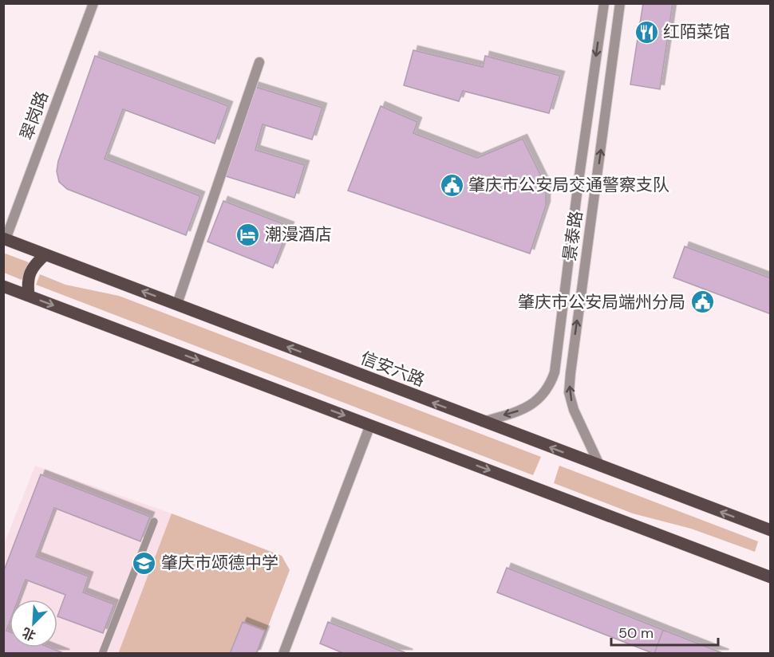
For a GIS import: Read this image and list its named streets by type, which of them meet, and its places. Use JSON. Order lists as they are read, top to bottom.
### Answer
{
  "streets": {
    "main road": ["信安六路"],
    "street": ["翠岗路", "景泰路"]
  },
  "crossings": [
    ["翠岗路", "信安六路"],
    ["景泰路", "信安六路"]
  ],
  "places": {
    "restaurant": ["红陌菜馆"],
    "public building": ["肇庆市公安局交通警察支队", "肇庆市公安局端州分局"],
    "hotel": ["潮漫酒店"],
    "school or university": ["肇庆市颂德中学"]
  },
  "scale_bar": "50 m",
  "north": "bottom left"
}
